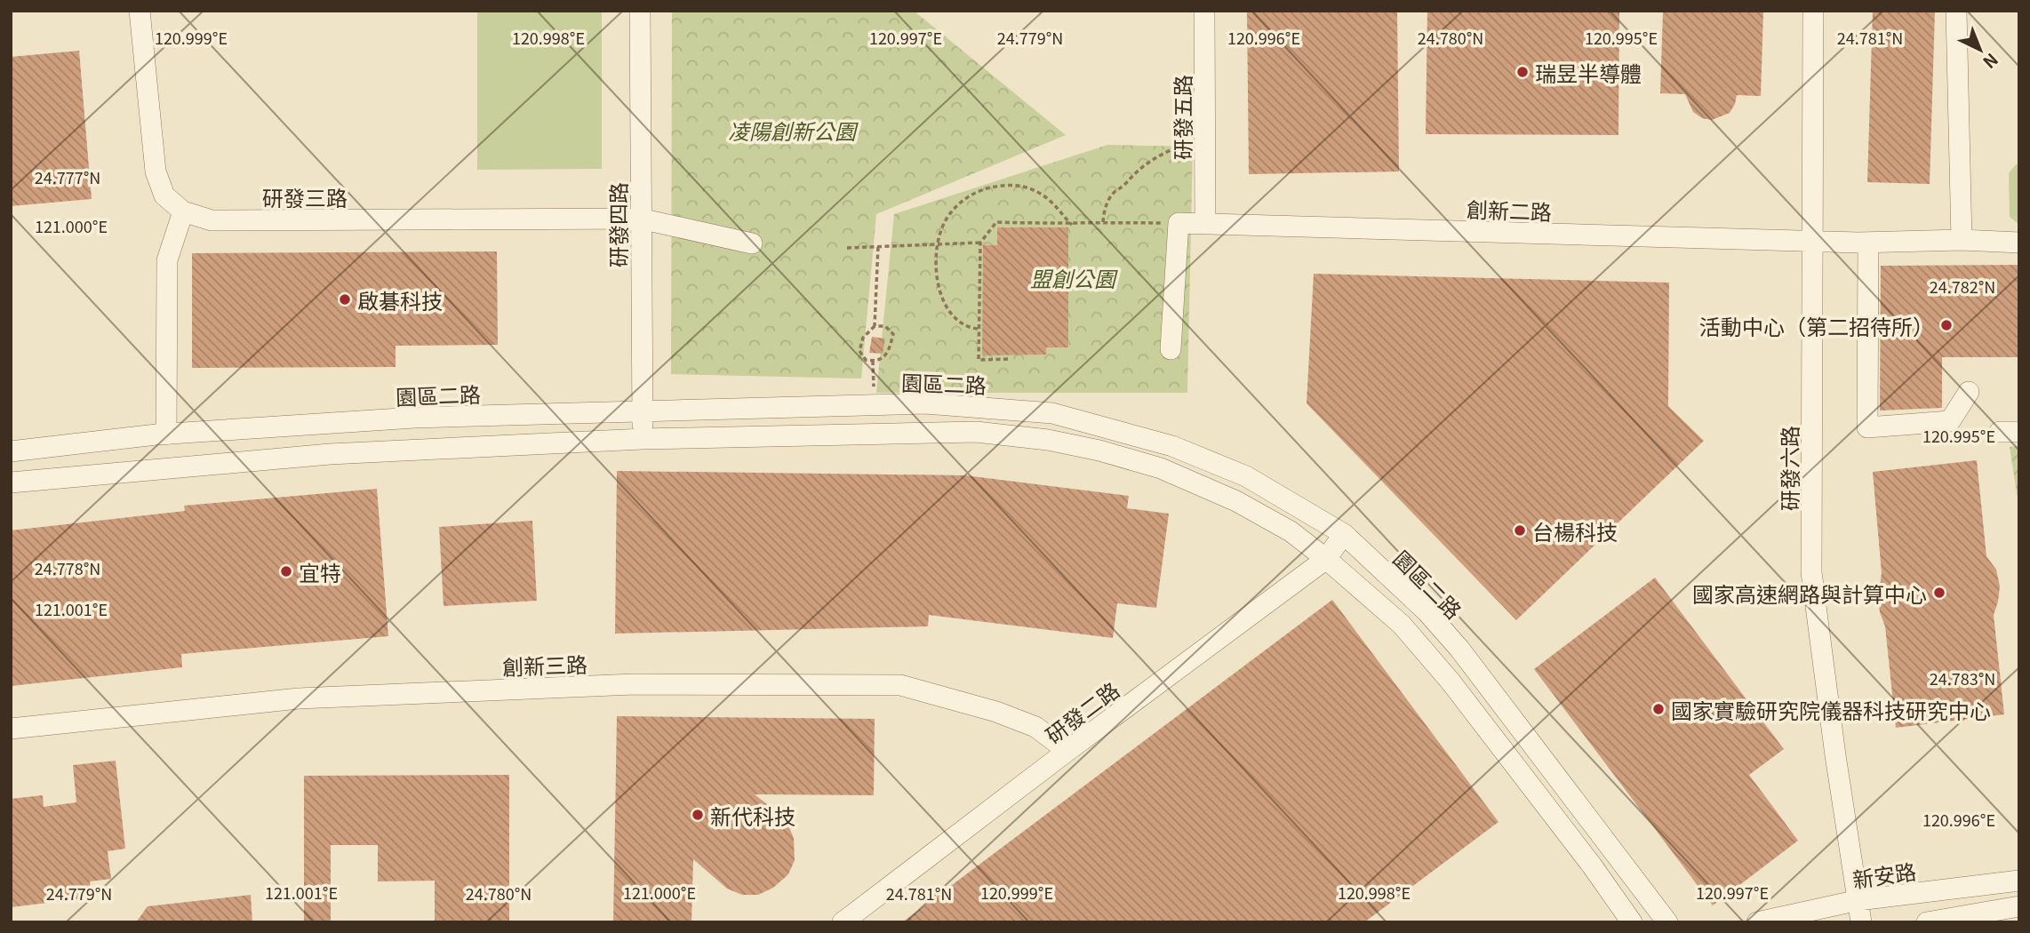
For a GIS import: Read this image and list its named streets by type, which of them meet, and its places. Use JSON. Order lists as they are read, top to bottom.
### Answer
{
  "streets": {
    "street": [
      "研發五路",
      "研發三路",
      "創新二路",
      "研發四路",
      "園區二路",
      "研發六路",
      "創新三路",
      "研發二路",
      "新安路"
    ]
  },
  "crossings": [
    ["研發五路", "創新二路"],
    ["研發三路", "研發四路"],
    ["創新二路", "研發六路"],
    ["研發四路", "園區二路"],
    ["園區二路", "研發二路"],
    ["研發六路", "新安路"],
    ["創新三路", "研發二路"]
  ],
  "parks": ["凌陽創新公園", "盟創公園"],
  "places": [
    "瑞昱半導體",
    "啟碁科技",
    "活動中心（第二招待所）",
    "台楊科技",
    "宜特",
    "國家高速網路與計算中心",
    "國家實驗研究院儀器科技研究中心",
    "新代科技"
  ],
  "north": "bottom right",
  "coordinates": [
    "24.779°N",
    "24.780°N",
    "24.781°N",
    "120.999°E",
    "120.998°E",
    "120.997°E",
    "120.996°E",
    "120.995°E",
    "24.777°N",
    "121.000°E",
    "24.782°N",
    "24.778°N",
    "121.001°E",
    "24.783°N"
  ]
}
